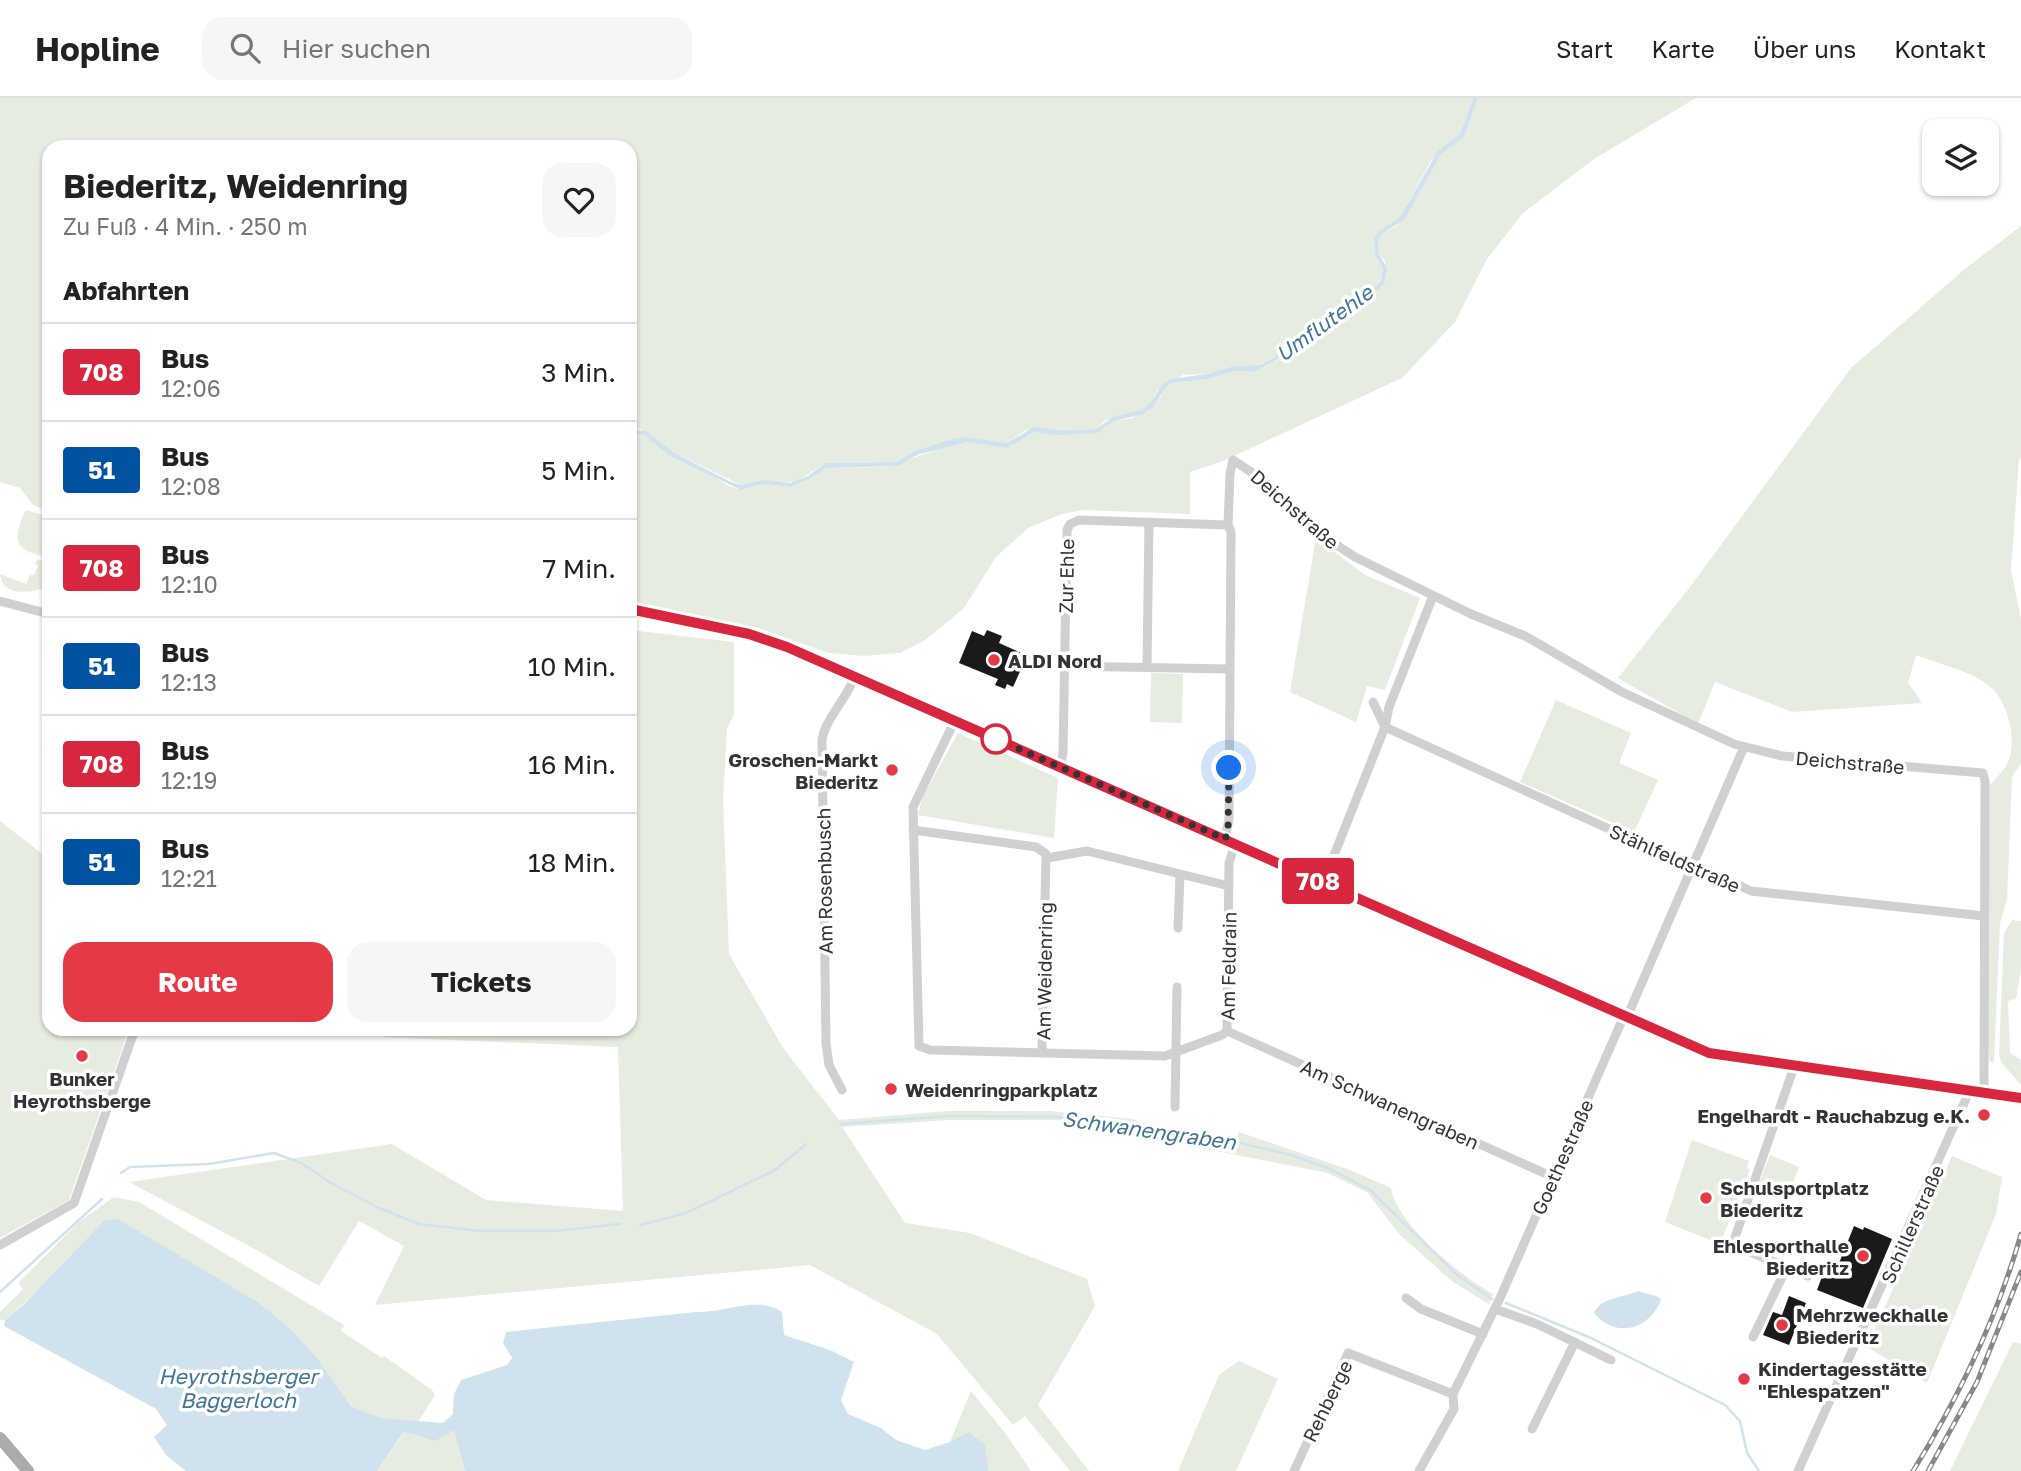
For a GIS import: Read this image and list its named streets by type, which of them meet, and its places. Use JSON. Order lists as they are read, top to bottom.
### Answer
{
  "streets": {
    "street": [
      "Deichstraße",
      "Zur Ehle",
      "Stählfeldstraße",
      "Am Rosenbusch",
      "Am Feldrain",
      "Am Weidenring",
      "Am Schwanengraben",
      "Goethestraße",
      "Schillerstraße",
      "Rehberge"
    ]
  },
  "crossings": [
    ["Deichstraße", "Zur Ehle"],
    ["Deichstraße", "Stählfeldstraße"],
    ["Deichstraße", "Goethestraße"],
    ["Stählfeldstraße", "Goethestraße"],
    ["Am Feldrain", "Am Weidenring"],
    ["Am Feldrain", "Am Schwanengraben"],
    ["Am Schwanengraben", "Goethestraße"]
  ],
  "water": ["Umflutehle", "Schwanengraben", "Heyrothsberger Baggerloch"],
  "places": [
    "ALDI Nord",
    "Groschen-Markt Biederitz",
    "Bunker Heyrothsberge",
    "Weidenringparkplatz",
    "Engelhardt - Rauchabzug e.K.",
    "Schulsportplatz Biederitz",
    "Ehlesporthalle Biederitz",
    "Mehrzweckhalle Biederitz",
    "Kindertagesstätte \"Ehlespatzen\""
  ],
  "lines": ["bus line 708"],
  "page": {
    "header": "Hopline",
    "search": "Hier suchen",
    "nav": [
      "Start",
      "Karte",
      "Über uns",
      "Kontakt"
    ],
    "on_map": "708",
    "heading": [
      ["Biederitz, Weidenring", "Zu Fuß · 4 Min. · 250 m"],
      "Abfahrten"
    ],
    "list": [
      {
        "mark": "708",
        "name": "Bus",
        "note": "12:06",
        "value": "3 Min."
      },
      {
        "mark": "51",
        "name": "Bus",
        "note": "12:08",
        "value": "5 Min."
      },
      {
        "mark": "708",
        "name": "Bus",
        "note": "12:10",
        "value": "7 Min."
      },
      {
        "mark": "51",
        "name": "Bus",
        "note": "12:13",
        "value": "10 Min."
      },
      {
        "mark": "708",
        "name": "Bus",
        "note": "12:19",
        "value": "16 Min."
      },
      {
        "mark": "51",
        "name": "Bus",
        "note": "12:21",
        "value": "18 Min."
      }
    ],
    "buttons": ["Route", "Tickets"]
  }
}
